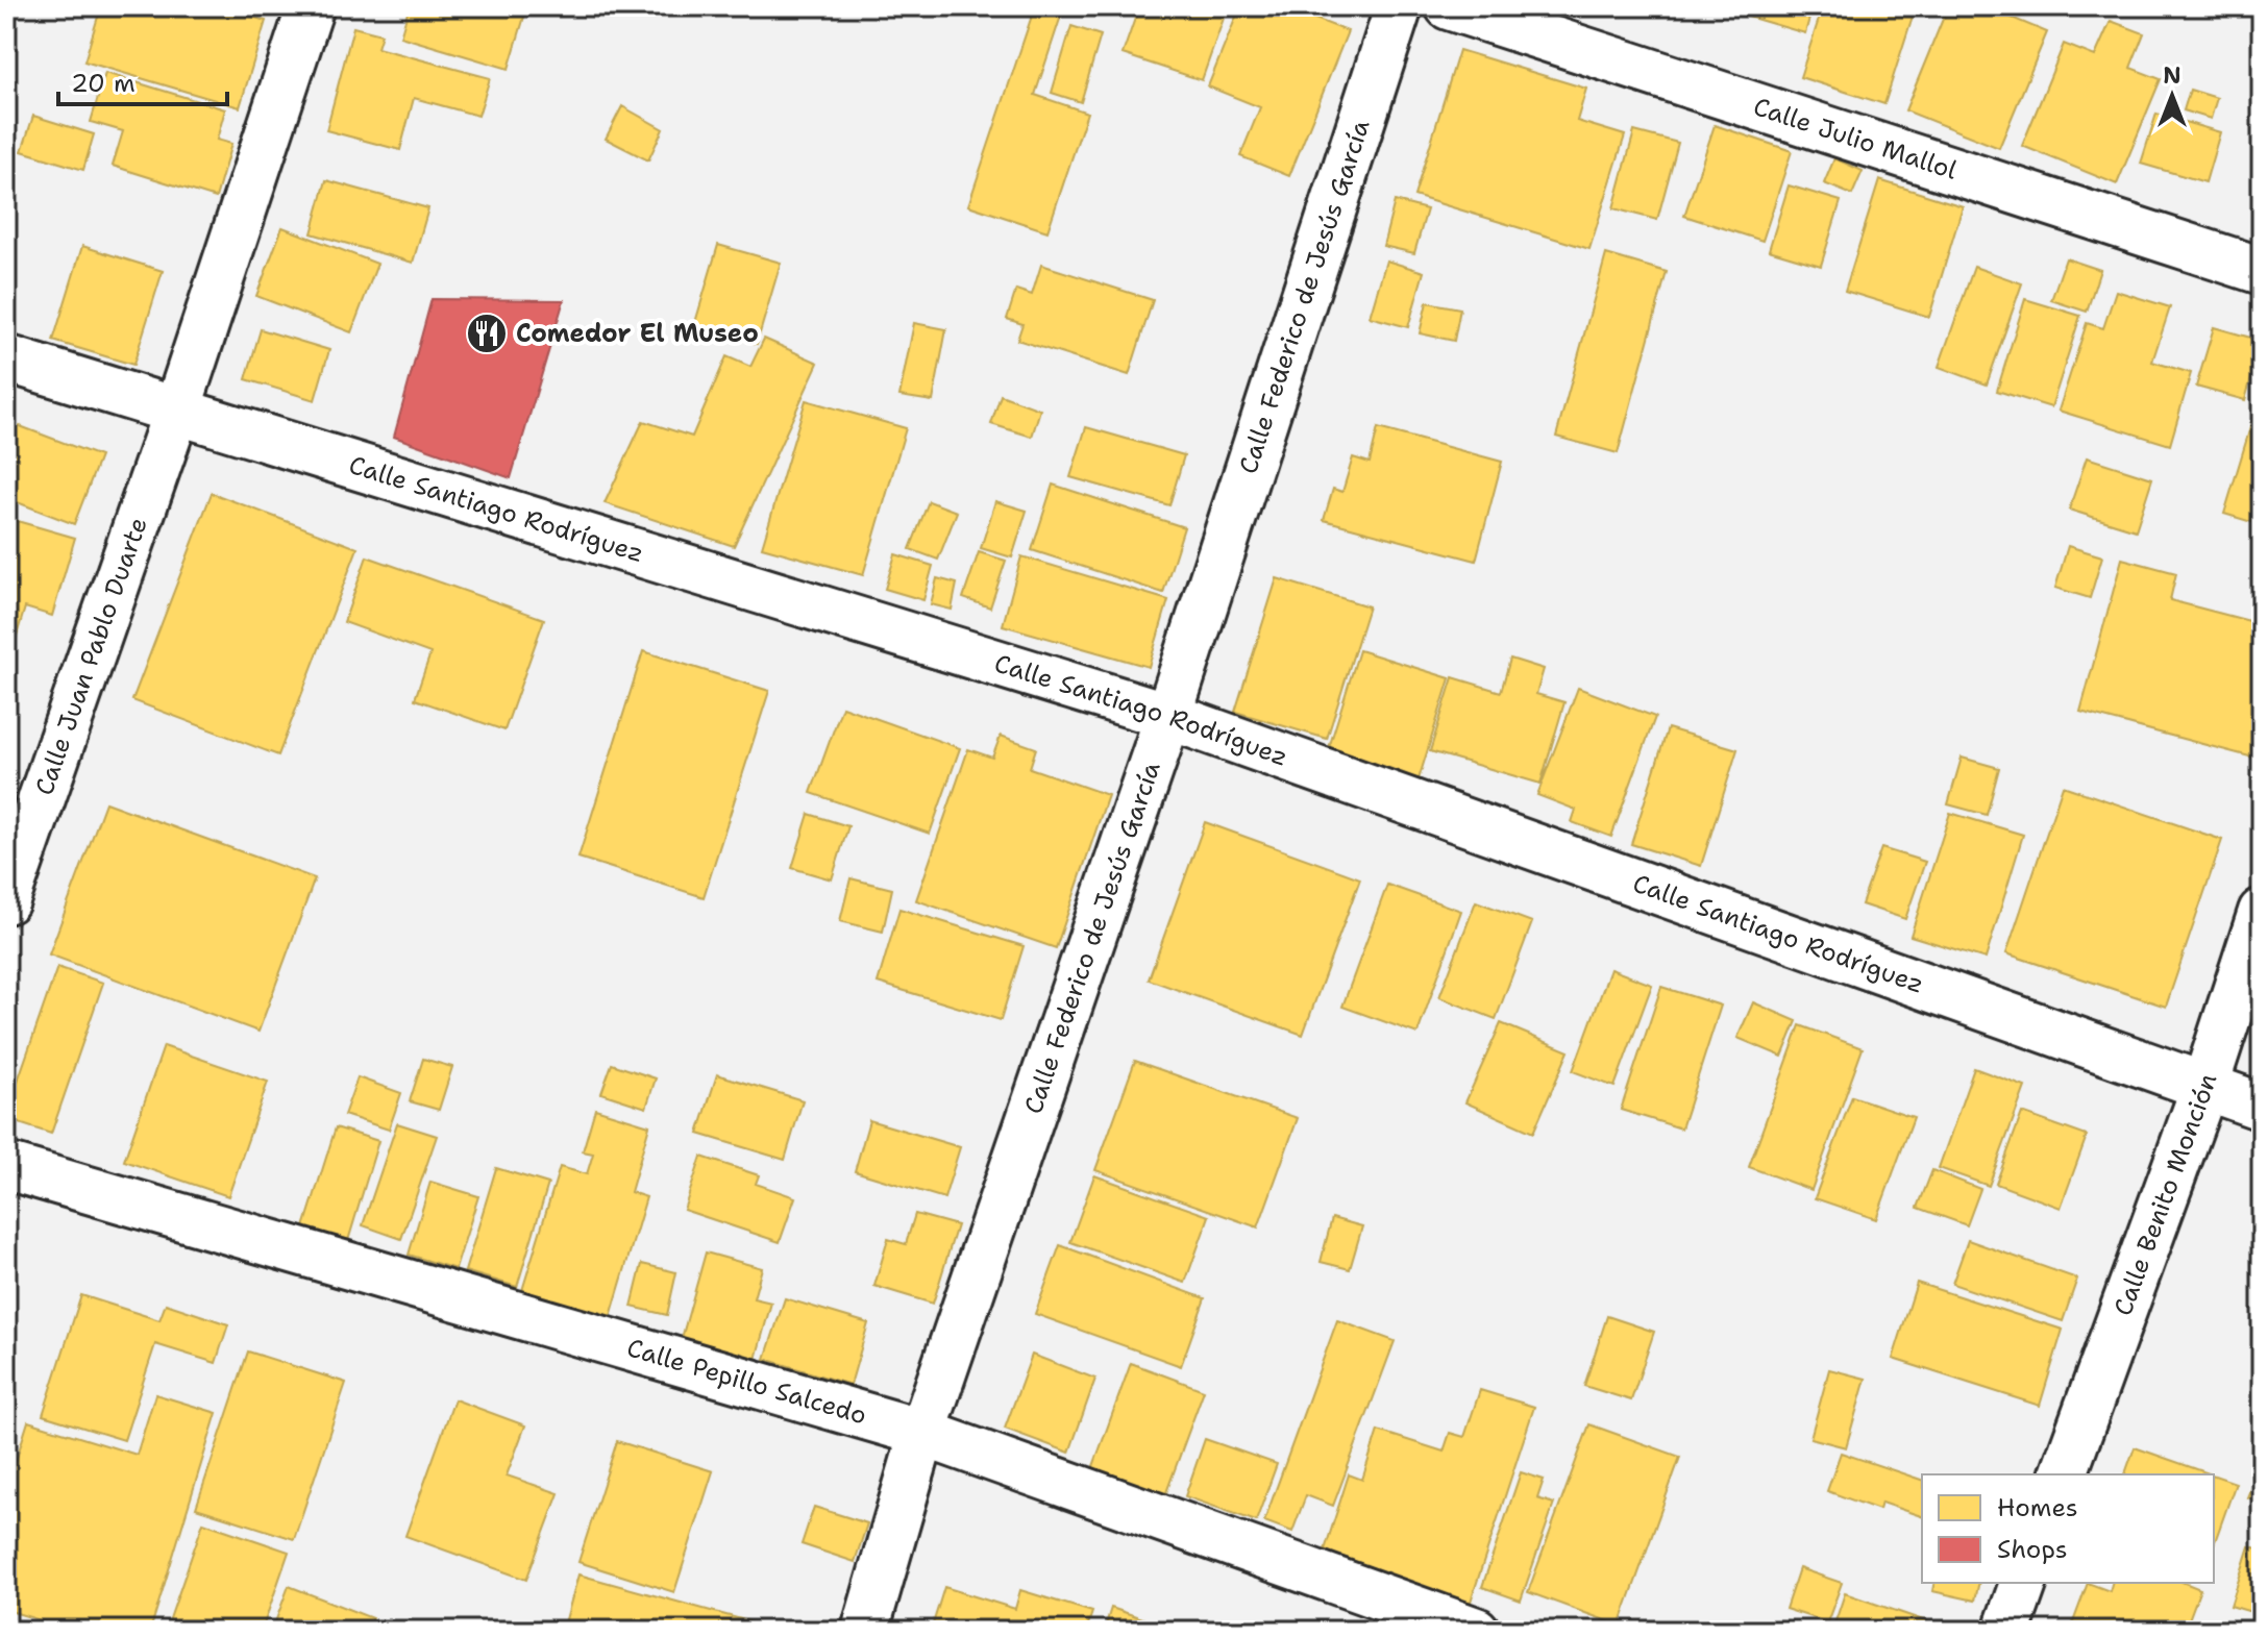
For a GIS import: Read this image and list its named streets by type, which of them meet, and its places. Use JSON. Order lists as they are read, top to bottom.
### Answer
{
  "streets": {
    "street": [
      "Calle Julio Mallol",
      "Calle Federico de Jesús García",
      "Calle Santiago Rodríguez",
      "Calle Juan Pablo Duarte",
      "Calle Benito Monción",
      "Calle Pepillo Salcedo"
    ]
  },
  "crossings": [
    ["Calle Federico de Jesús García", "Calle Santiago Rodríguez"],
    ["Calle Federico de Jesús García", "Calle Pepillo Salcedo"],
    ["Calle Santiago Rodríguez", "Calle Juan Pablo Duarte"],
    ["Calle Santiago Rodríguez", "Calle Benito Monción"]
  ],
  "places": {
    "restaurant": ["Comedor El Museo"]
  },
  "legend": ["Homes", "Shops"],
  "scale_bar": "20 m",
  "north": "top"
}
